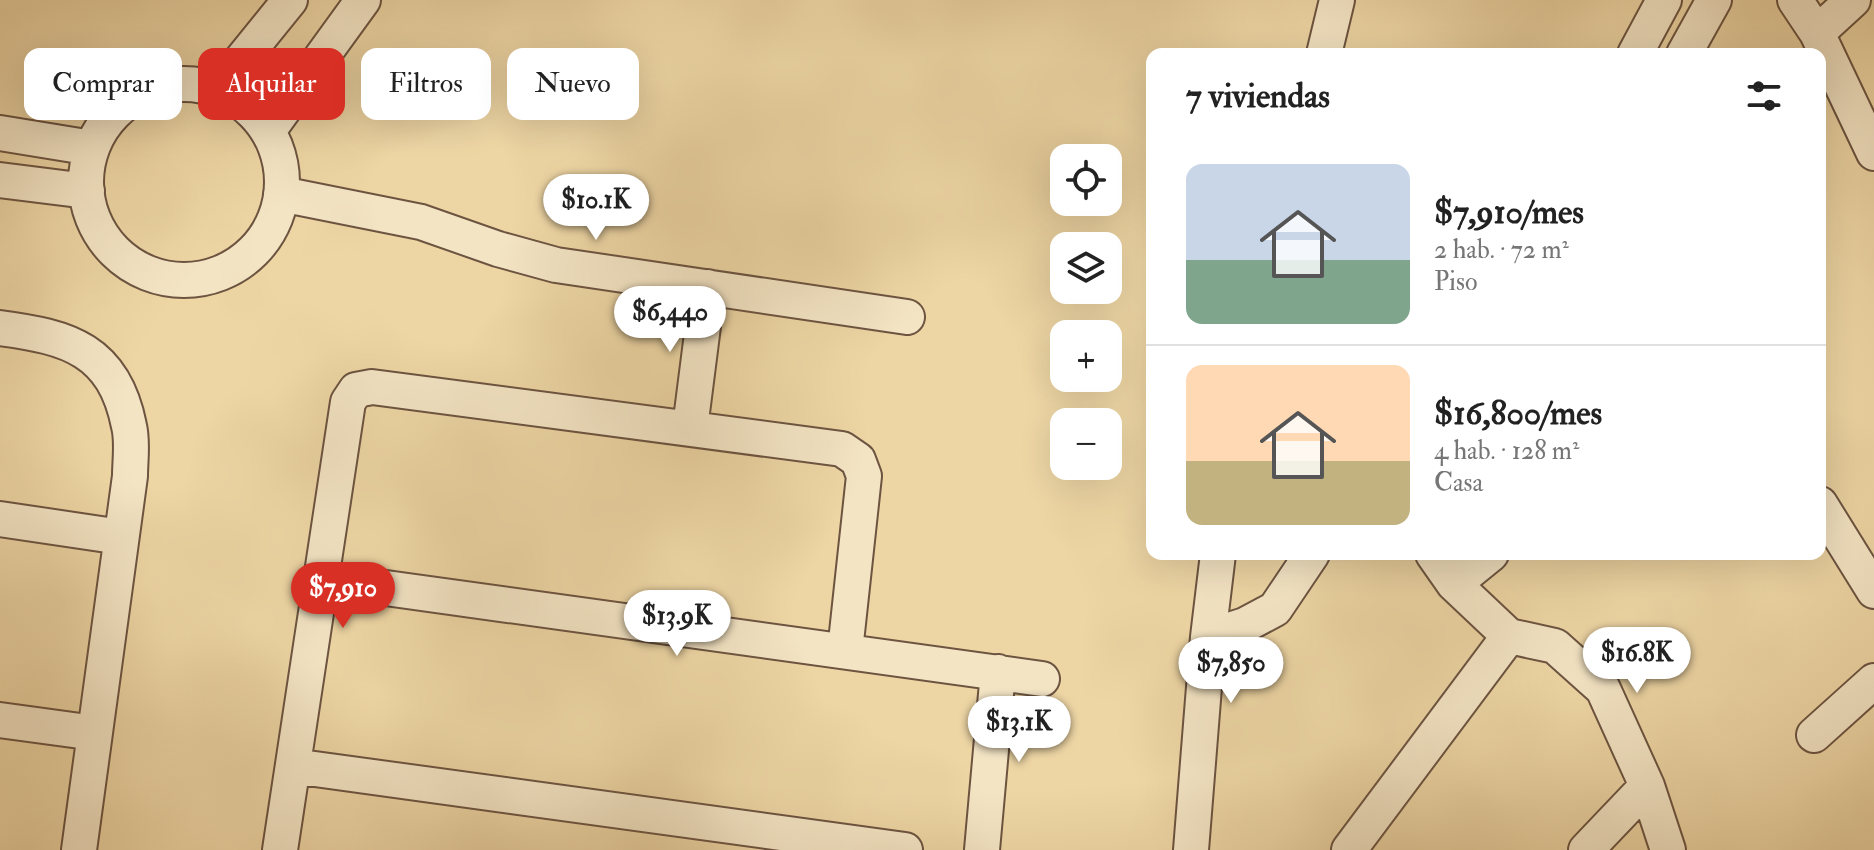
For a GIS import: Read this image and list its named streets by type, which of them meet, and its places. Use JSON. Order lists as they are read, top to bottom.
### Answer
{
  "page": {
    "chip": [
      "Comprar",
      "Alquilar",
      "Filtros",
      "Nuevo"
    ],
    "heading": "7 viviendas",
    "map_buttons": ["+", "−"],
    "list": [
      {
        "name": "$7,910/mes",
        "note": "2 hab. · 72 m² · Piso"
      },
      {
        "name": "$16,800/mes",
        "note": "4 hab. · 128 m² · Casa"
      }
    ],
    "price": [
      "$10.1K",
      "$6,440",
      "$7,910",
      "$13.9K",
      "$16.8K",
      "$7,850",
      "$13.1K"
    ]
  }
}
